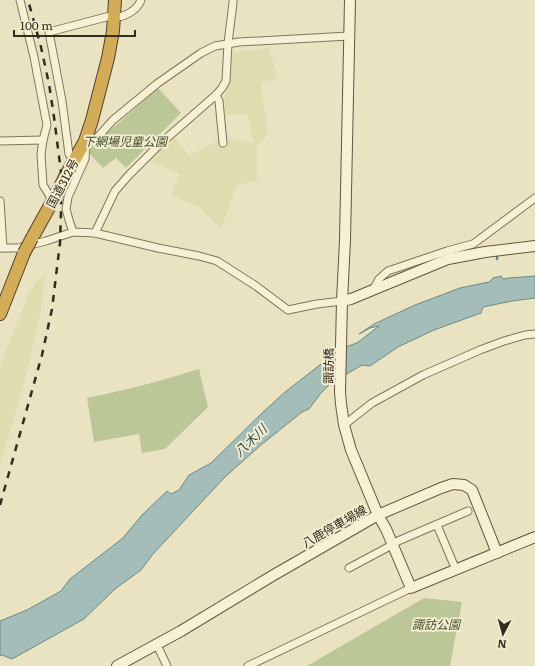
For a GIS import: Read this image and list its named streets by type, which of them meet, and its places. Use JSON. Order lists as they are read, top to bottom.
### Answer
{
  "streets": {
    "highway": ["国道312号"],
    "street": ["諏訪橋", "八鹿停車場線"]
  },
  "crossings": [
    ["諏訪橋", "八鹿停車場線"]
  ],
  "water": ["八木川"],
  "parks": ["下網場児童公園", "諏訪公園"],
  "scale_bar": "100 m",
  "north": "bottom"
}
